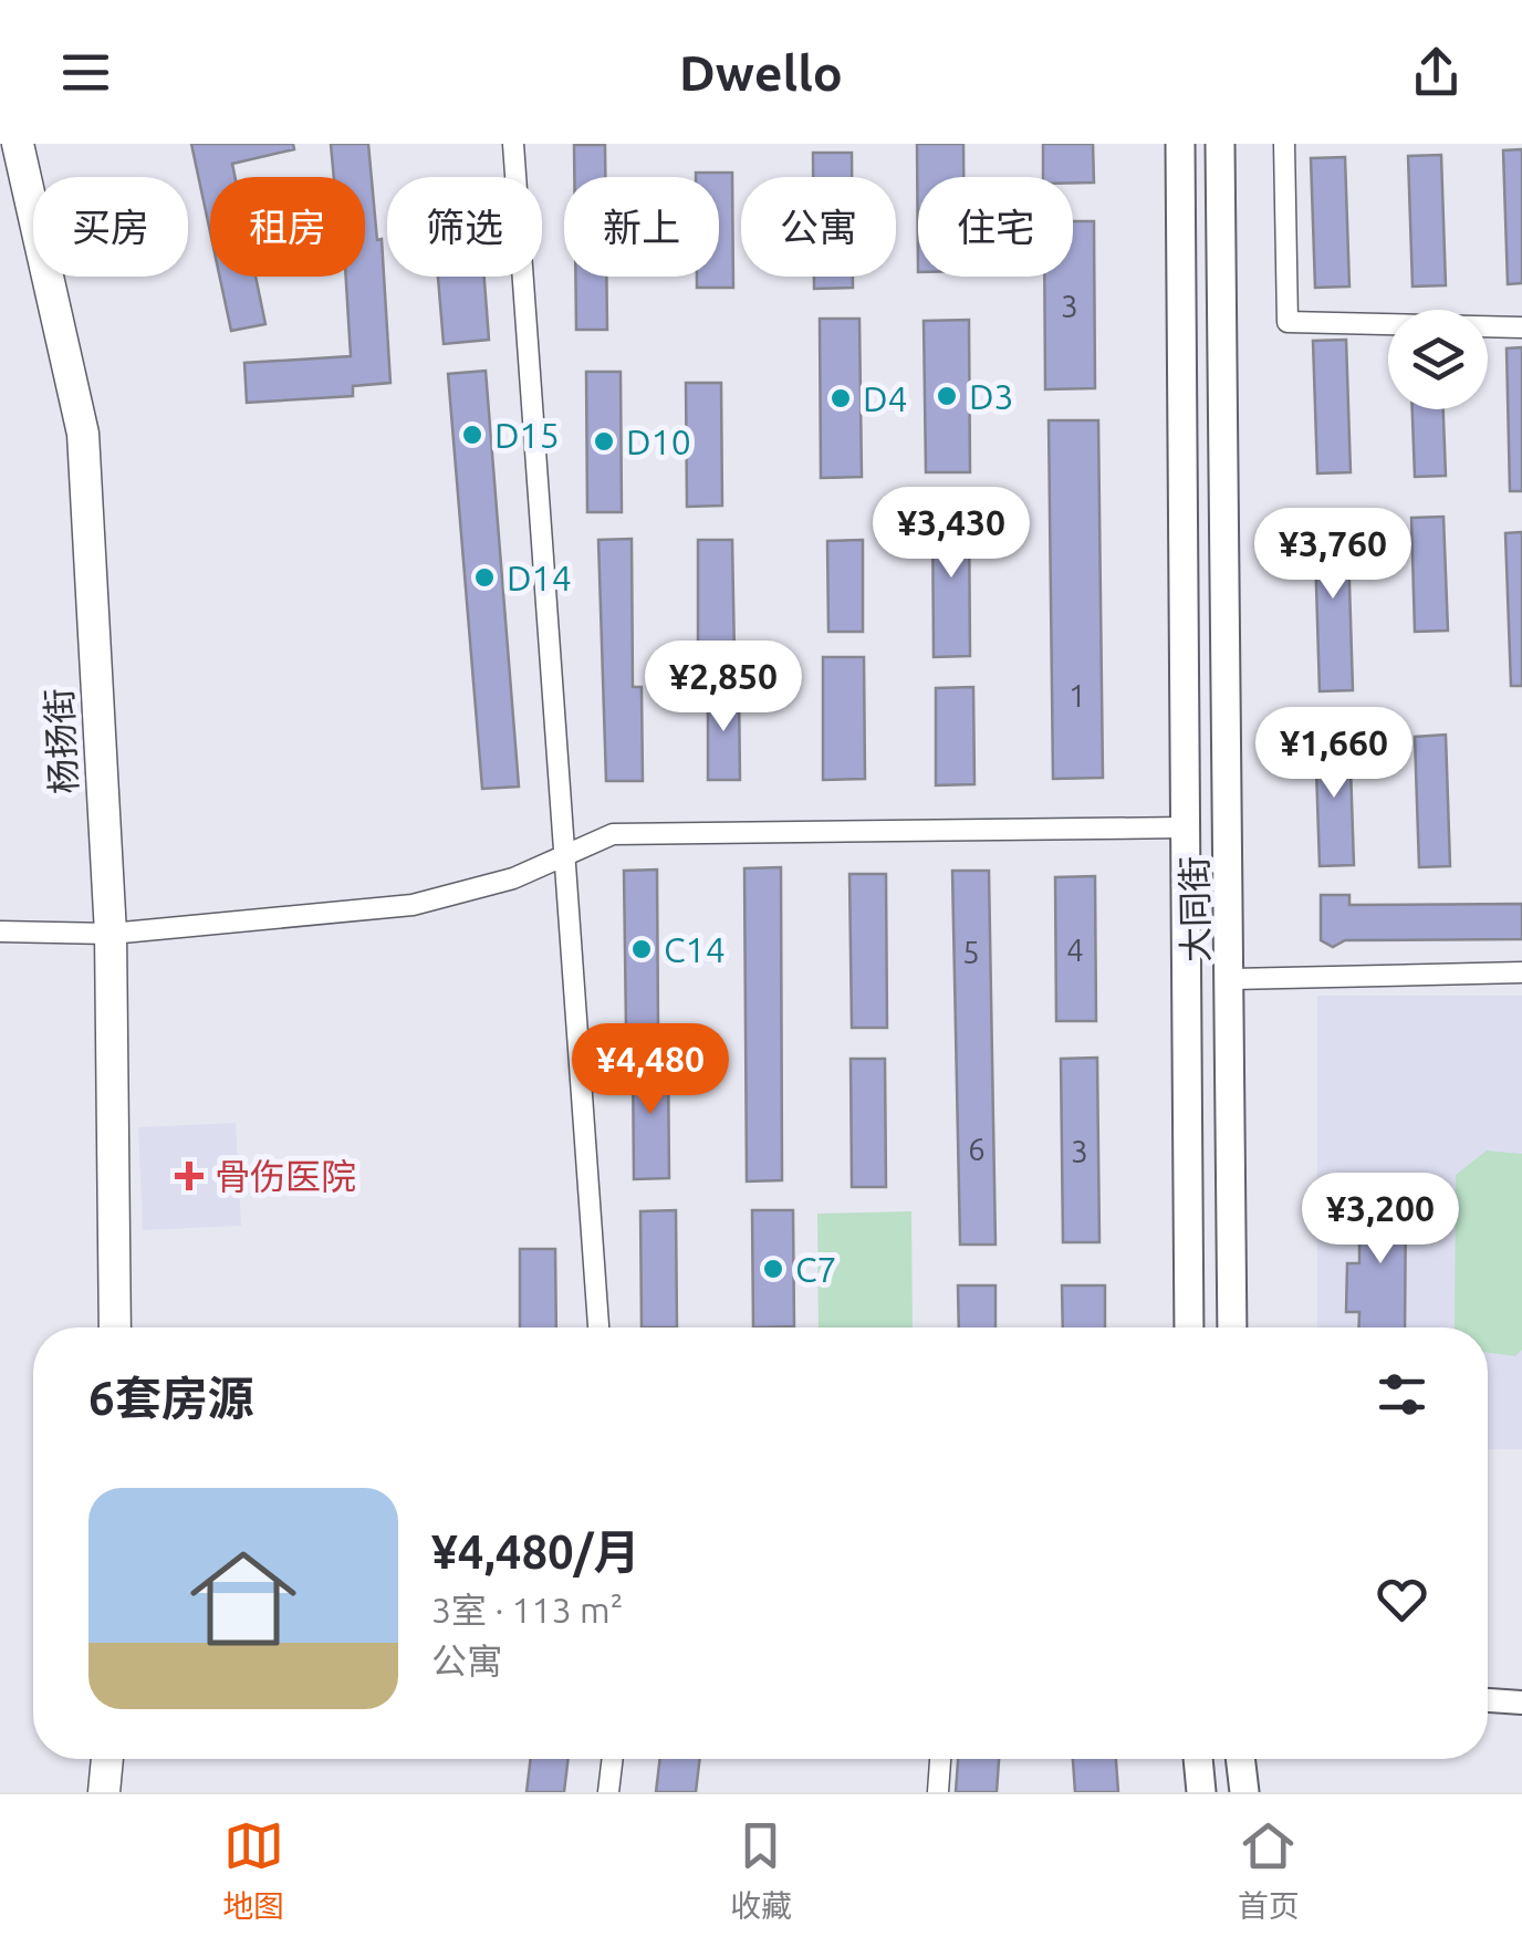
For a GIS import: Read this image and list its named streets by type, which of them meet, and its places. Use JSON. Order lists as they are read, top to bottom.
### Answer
{
  "streets": {
    "highway": ["杨扬街"],
    "main road": ["大同街"]
  },
  "places": {
    "other": [
      "D3",
      "D4",
      "D15",
      "D10",
      "D14",
      "C14",
      "C7"
    ],
    "health": ["骨伤医院"]
  },
  "house_numbers": [
    "3",
    "1",
    "4",
    "5",
    "6",
    "3"
  ],
  "page": {
    "header": "Dwello",
    "chip": [
      "买房",
      "租房",
      "筛选",
      "新上",
      "公寓",
      "住宅"
    ],
    "price": [
      "¥3,430",
      "¥3,760",
      "¥2,850",
      "¥1,660",
      "¥4,480",
      "¥3,200"
    ],
    "heading": "6套房源",
    "list": [
      {
        "name": "¥4,480/月",
        "note": "3室 · 113 m² · 公寓"
      }
    ],
    "tabs": ["地图", "收藏", "首页"]
  }
}
